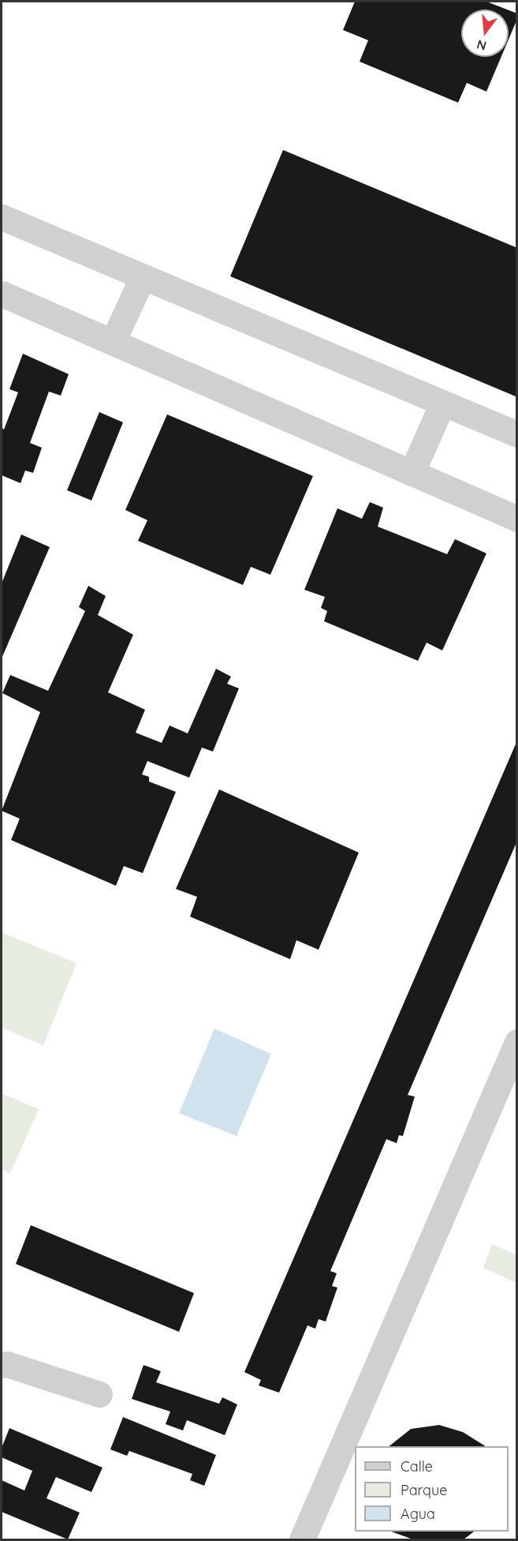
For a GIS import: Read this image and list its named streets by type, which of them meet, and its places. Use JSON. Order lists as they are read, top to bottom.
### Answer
{
  "legend": ["Calle", "Parque", "Agua"],
  "north": "bottom"
}
